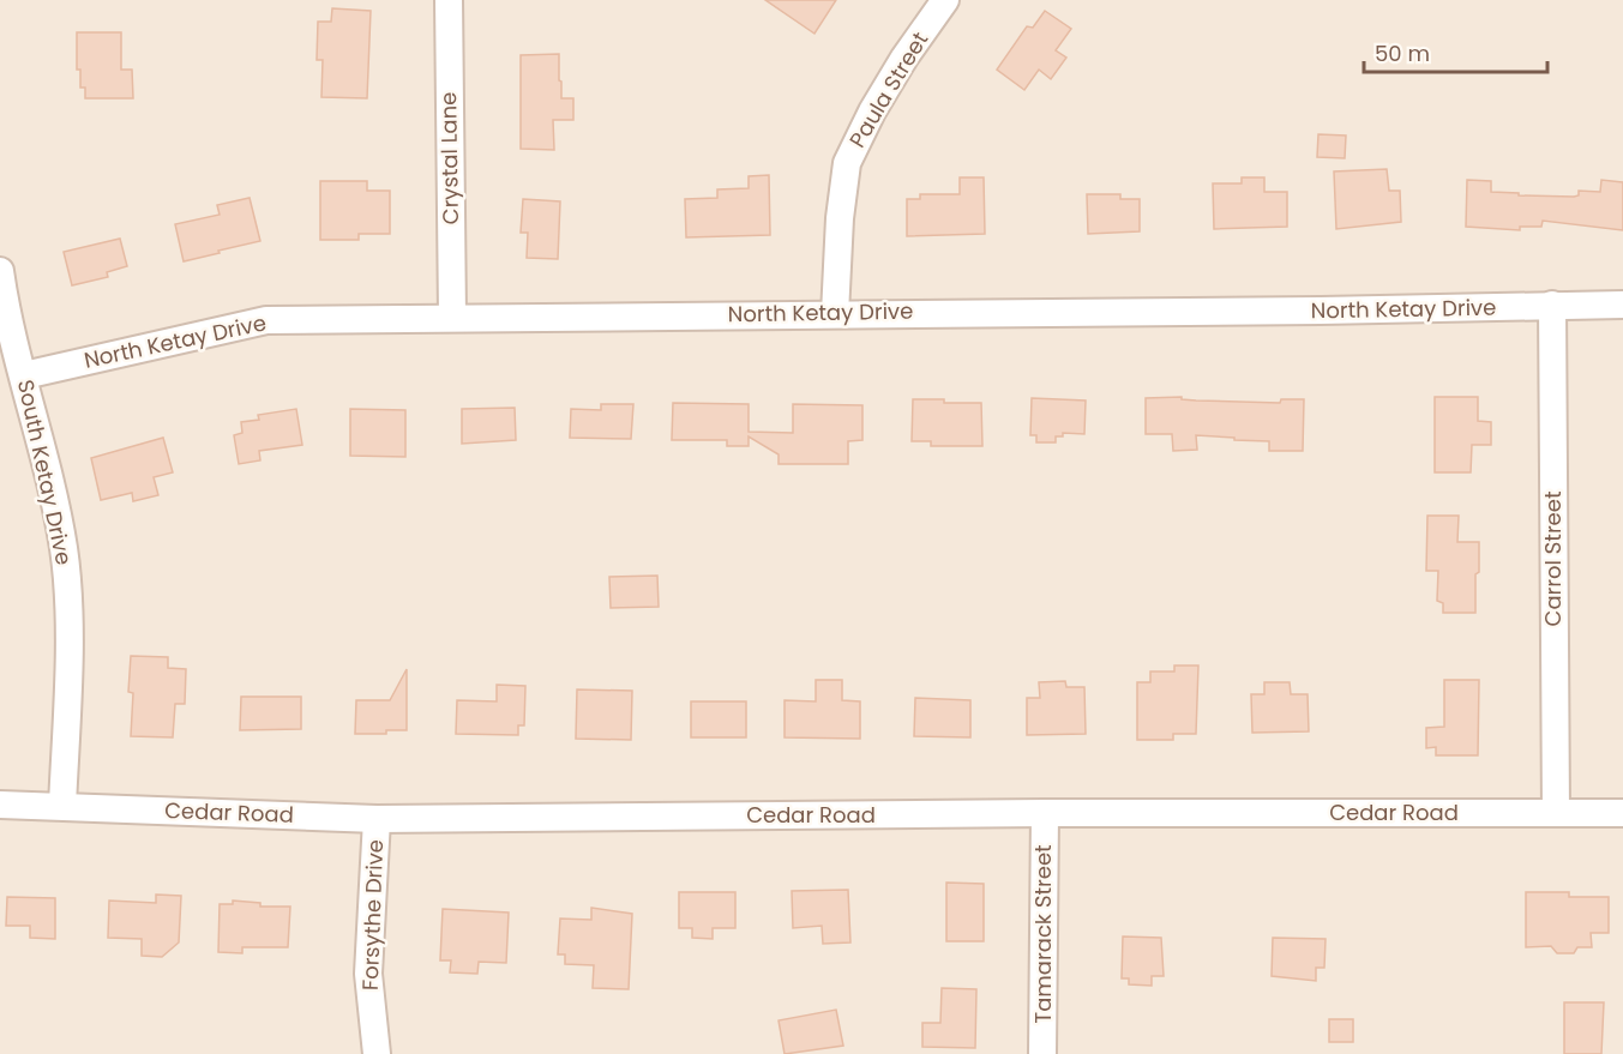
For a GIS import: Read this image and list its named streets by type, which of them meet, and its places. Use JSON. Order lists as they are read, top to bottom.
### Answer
{
  "streets": {
    "street": [
      "Paula Street",
      "Crystal Lane",
      "North Ketay Drive",
      "South Ketay Drive",
      "Carrol Street",
      "Cedar Road",
      "Forsythe Drive",
      "Tamarack Street"
    ]
  },
  "crossings": [
    ["Paula Street", "North Ketay Drive"],
    ["Crystal Lane", "North Ketay Drive"],
    ["North Ketay Drive", "South Ketay Drive"],
    ["North Ketay Drive", "Carrol Street"],
    ["South Ketay Drive", "Cedar Road"],
    ["Carrol Street", "Cedar Road"],
    ["Cedar Road", "Forsythe Drive"],
    ["Cedar Road", "Tamarack Street"]
  ],
  "scale_bar": "50 m"
}
